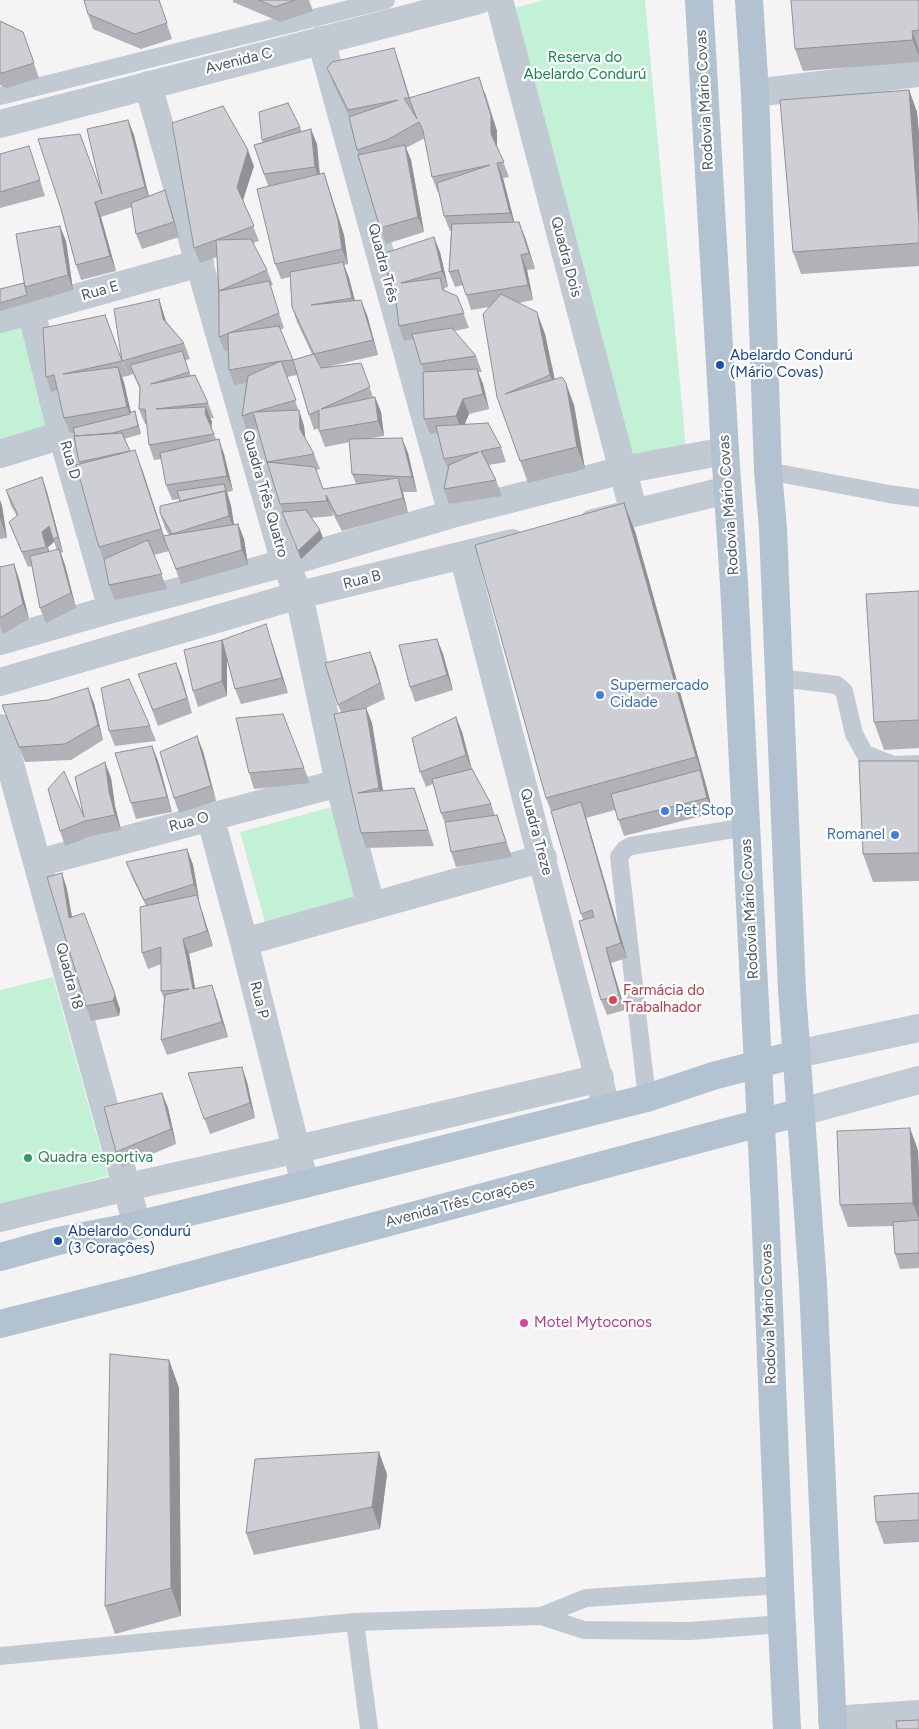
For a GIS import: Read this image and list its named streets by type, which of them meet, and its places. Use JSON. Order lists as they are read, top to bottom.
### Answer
{
  "streets": {
    "main road": ["Rodovia Mário Covas", "Avenida Três Corações"],
    "street": [
      "Avenida C",
      "Quadra Dois",
      "Quadra Três",
      "Rua E",
      "Rua D",
      "Quadra Três Quatro",
      "Rua B",
      "Rua O",
      "Quadra Treze",
      "Quadra 18",
      "Rua P"
    ]
  },
  "crossings": [
    ["Avenida C", "Quadra Três"],
    ["Avenida C", "Quadra Três Quatro"],
    ["Rodovia Mário Covas", "Avenida Três Corações"],
    ["Rua E", "Rua D"],
    ["Rua E", "Quadra Três Quatro"],
    ["Quadra Três Quatro", "Rua B"],
    ["Quadra Três Quatro", "Rua O"],
    ["Rua B", "Quadra Treze"],
    ["Rua O", "Quadra 18"],
    ["Rua O", "Rua P"]
  ],
  "parks": ["Reserva do Abelardo Condurú"],
  "places": [
    "Abelardo Condurú (Mário Covas)",
    "Supermercado Cidade",
    "Pet Stop",
    "Romanel",
    "Farmácia do Trabalhador",
    "Quadra esportiva",
    "Abelardo Condurú (3 Corações)",
    "Motel Mytoconos"
  ]
}
